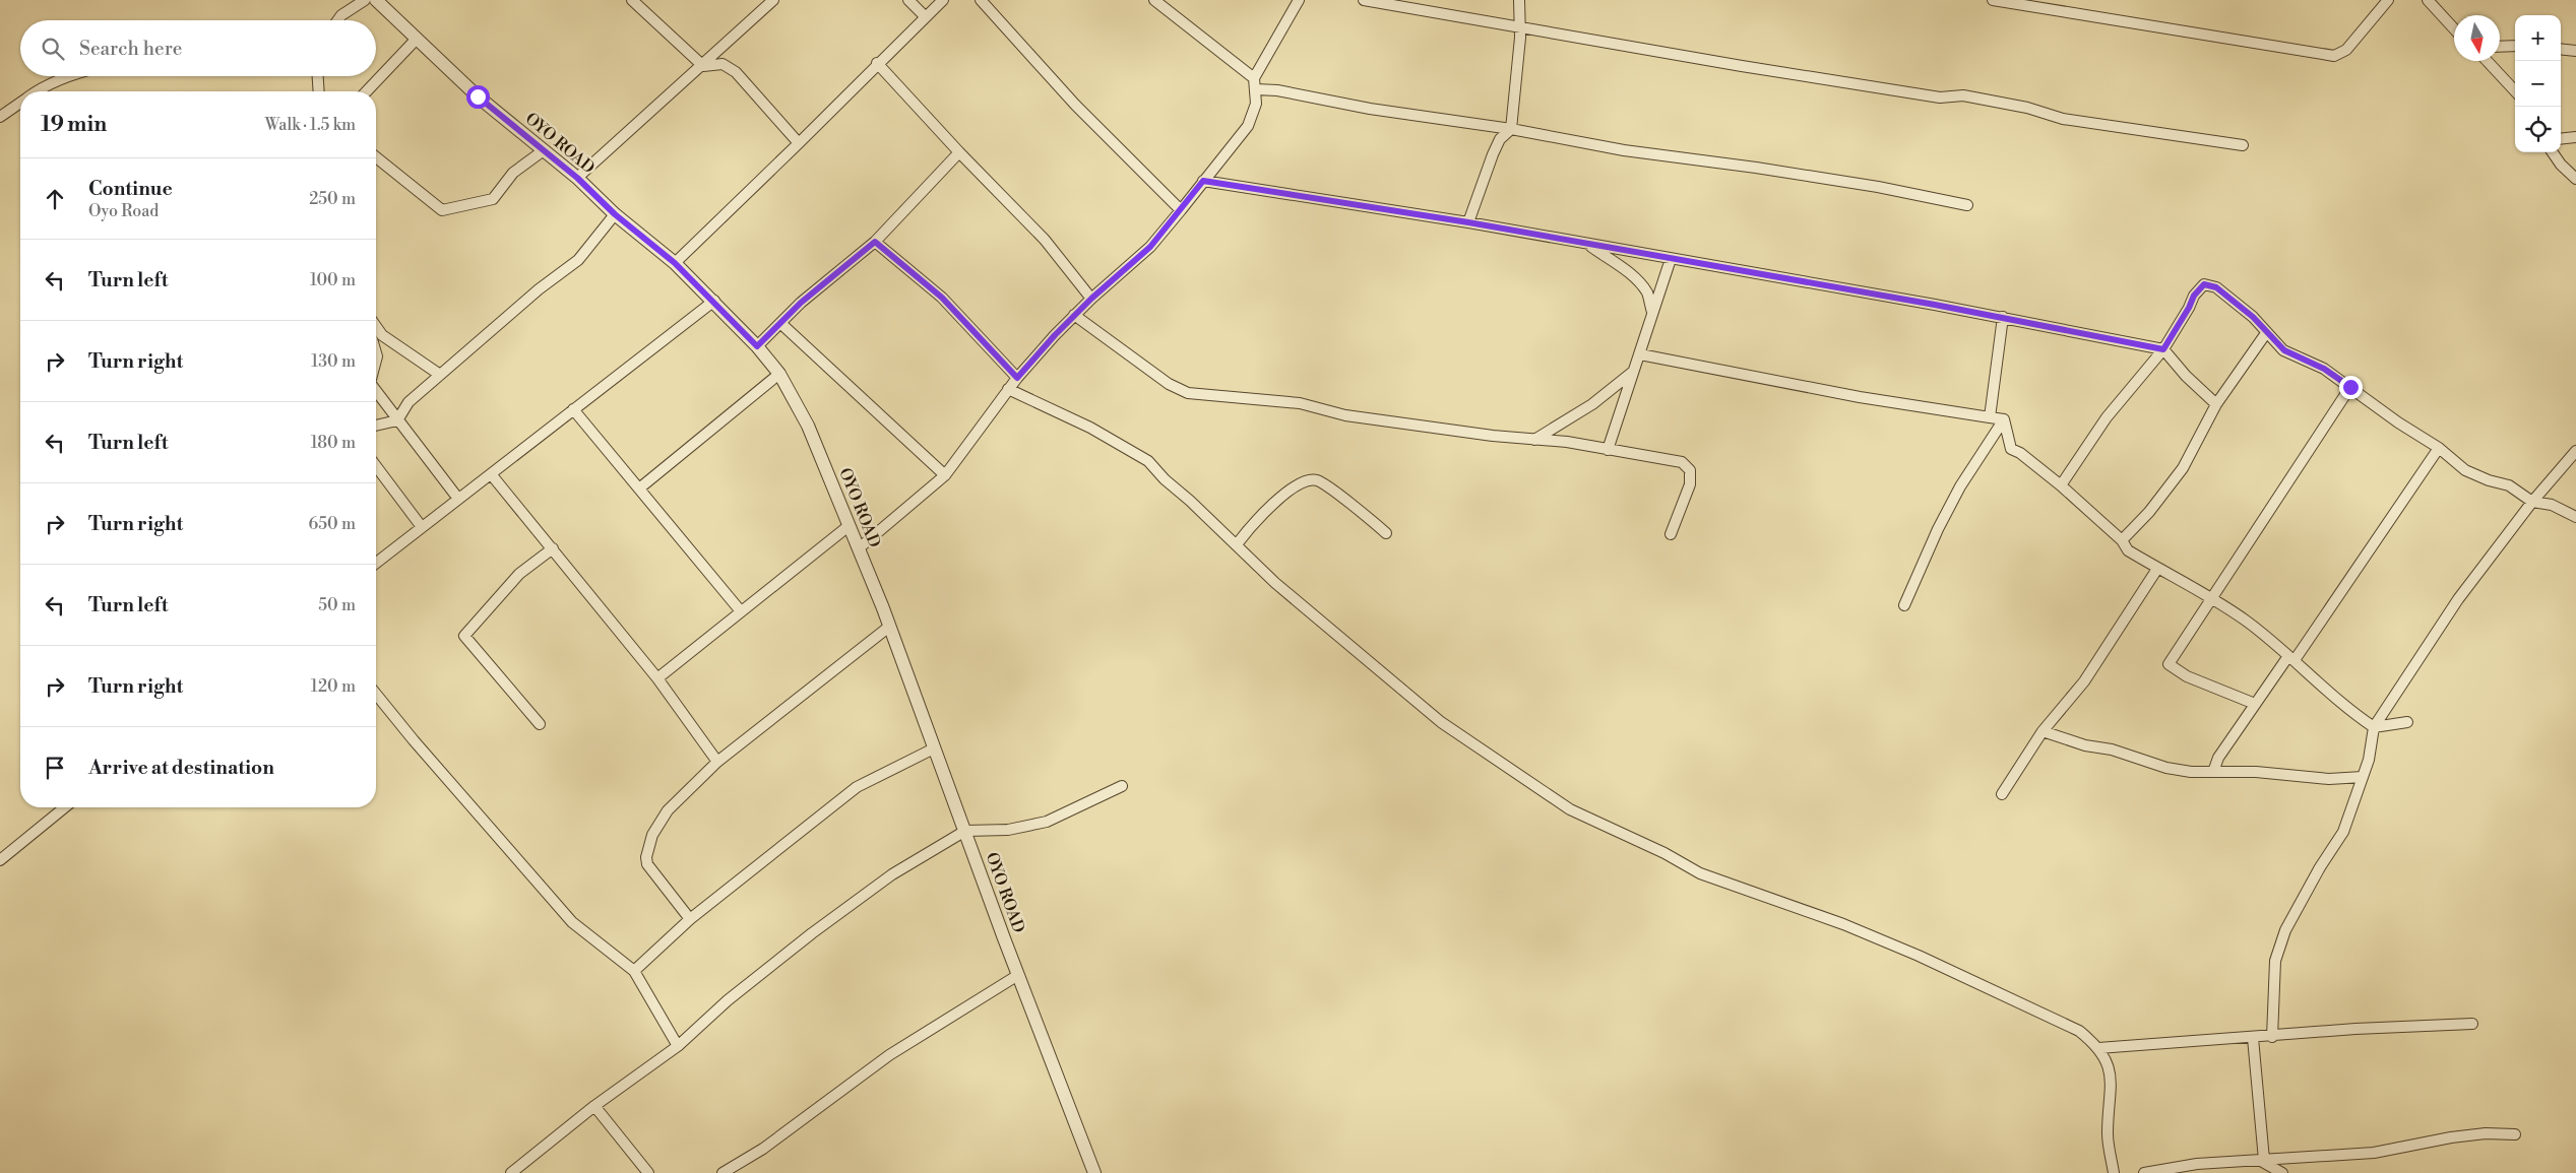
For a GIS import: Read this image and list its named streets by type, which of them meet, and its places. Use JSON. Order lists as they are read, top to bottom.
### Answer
{
  "streets": {
    "street": ["OYO ROAD"]
  },
  "north": "bottom",
  "page": {
    "map_buttons": ["+", "−"],
    "search": "Search here",
    "heading": ["19 min", "Walk · 1.5 km"],
    "list": [
      ["Continue", "Oyo Road", "250 m"],
      ["Turn left", "100 m"],
      ["Turn right", "130 m"],
      ["Turn left", "180 m"],
      ["Turn right", "650 m"],
      ["Turn left", "50 m"],
      ["Turn right", "120 m"],
      "Arrive at destination"
    ]
  }
}
